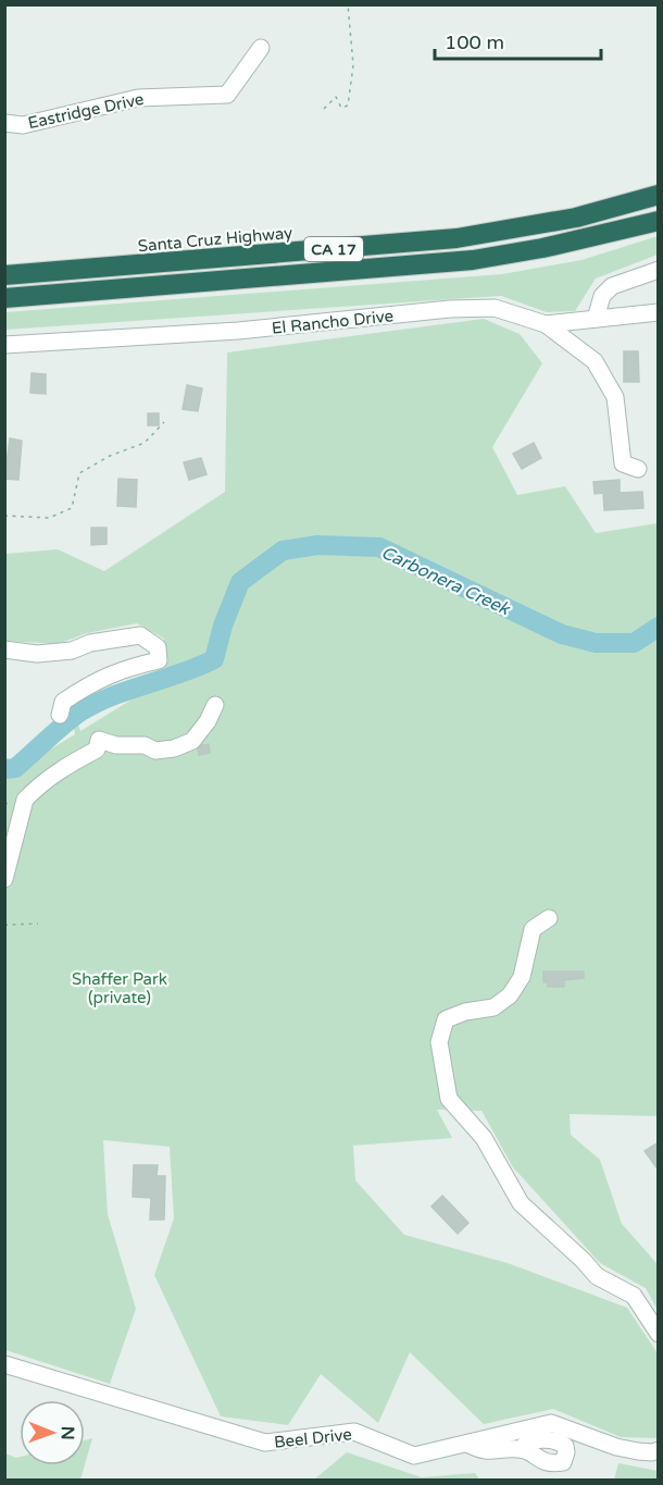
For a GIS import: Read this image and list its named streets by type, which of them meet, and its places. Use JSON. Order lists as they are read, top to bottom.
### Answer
{
  "streets": {
    "highway": ["Santa Cruz Highway", "CA 17"],
    "street": ["Eastridge Drive", "El Rancho Drive", "Beel Drive"]
  },
  "water": ["Carbonera Creek"],
  "parks": ["Shaffer Park (private)"],
  "scale_bar": "100 m",
  "north": "right"
}
